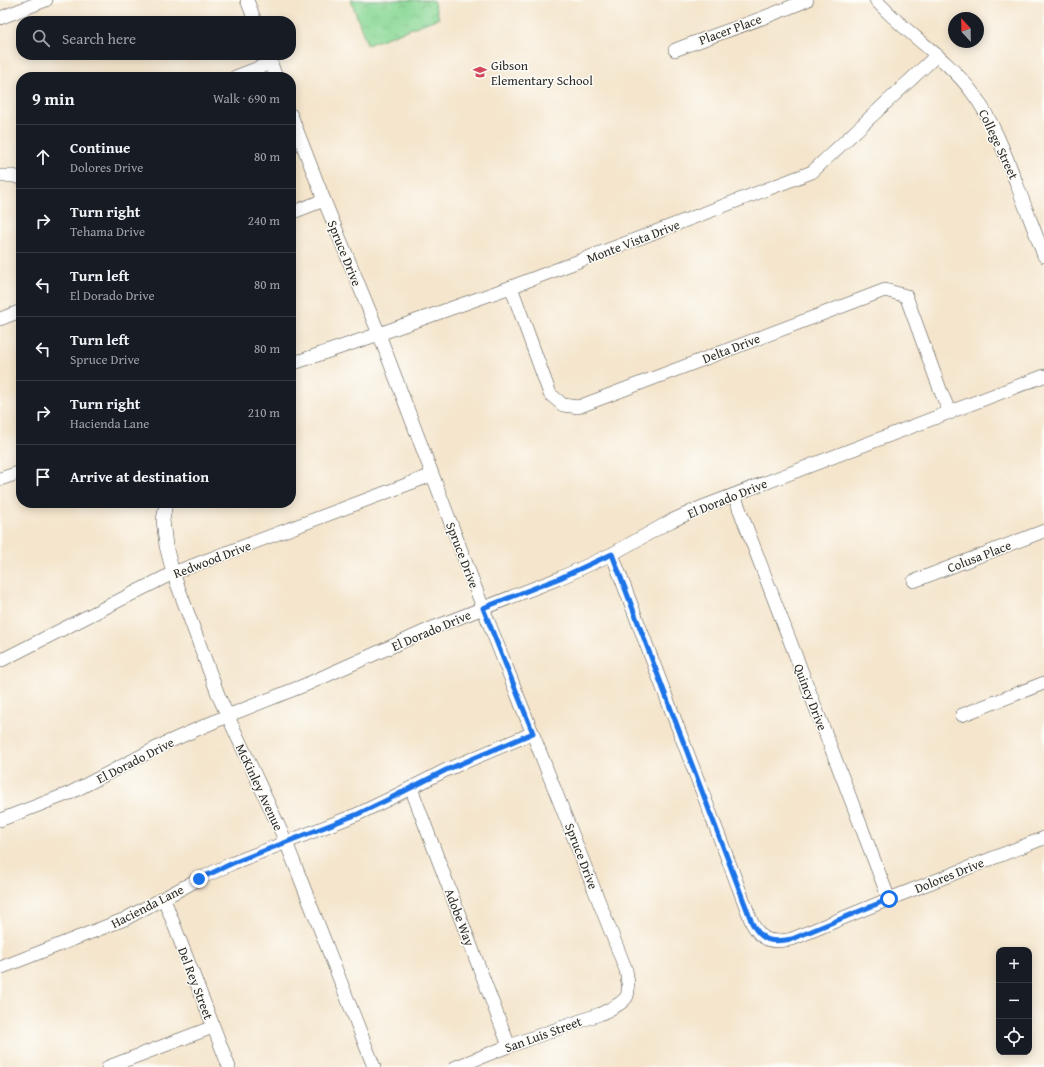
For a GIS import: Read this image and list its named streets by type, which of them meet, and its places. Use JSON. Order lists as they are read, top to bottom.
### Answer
{
  "streets": {
    "street": [
      "Placer Place",
      "College Street",
      "Monte Vista Drive",
      "Spruce Drive",
      "Delta Drive",
      "El Dorado Drive",
      "Colusa Place",
      "Redwood Drive",
      "Quincy Drive",
      "McKinley Avenue",
      "Dolores Drive",
      "Hacienda Lane",
      "Adobe Way",
      "Del Rey Street",
      "San Luis Street"
    ]
  },
  "crossings": [
    ["College Street", "Monte Vista Drive"],
    ["Monte Vista Drive", "Spruce Drive"],
    ["Monte Vista Drive", "Delta Drive"],
    ["Spruce Drive", "El Dorado Drive"],
    ["Spruce Drive", "Redwood Drive"],
    ["Spruce Drive", "Hacienda Lane"],
    ["Spruce Drive", "San Luis Street"],
    ["Delta Drive", "El Dorado Drive"],
    ["El Dorado Drive", "Quincy Drive"],
    ["El Dorado Drive", "McKinley Avenue"],
    ["El Dorado Drive", "Dolores Drive"],
    ["Redwood Drive", "McKinley Avenue"],
    ["Quincy Drive", "Dolores Drive"],
    ["McKinley Avenue", "Hacienda Lane"],
    ["Hacienda Lane", "Adobe Way"],
    ["Hacienda Lane", "Del Rey Street"],
    ["Adobe Way", "San Luis Street"]
  ],
  "places": {
    "school or university": ["Gibson Elementary School"]
  },
  "north": "top",
  "page": {
    "search": "Search here",
    "heading": ["9 min", "Walk · 690 m"],
    "list": [
      ["Continue", "Dolores Drive", "80 m"],
      ["Turn right", "Tehama Drive", "240 m"],
      ["Turn left", "El Dorado Drive", "80 m"],
      ["Turn left", "Spruce Drive", "80 m"],
      ["Turn right", "Hacienda Lane", "210 m"],
      "Arrive at destination"
    ],
    "map_buttons": ["+", "−"]
  }
}
